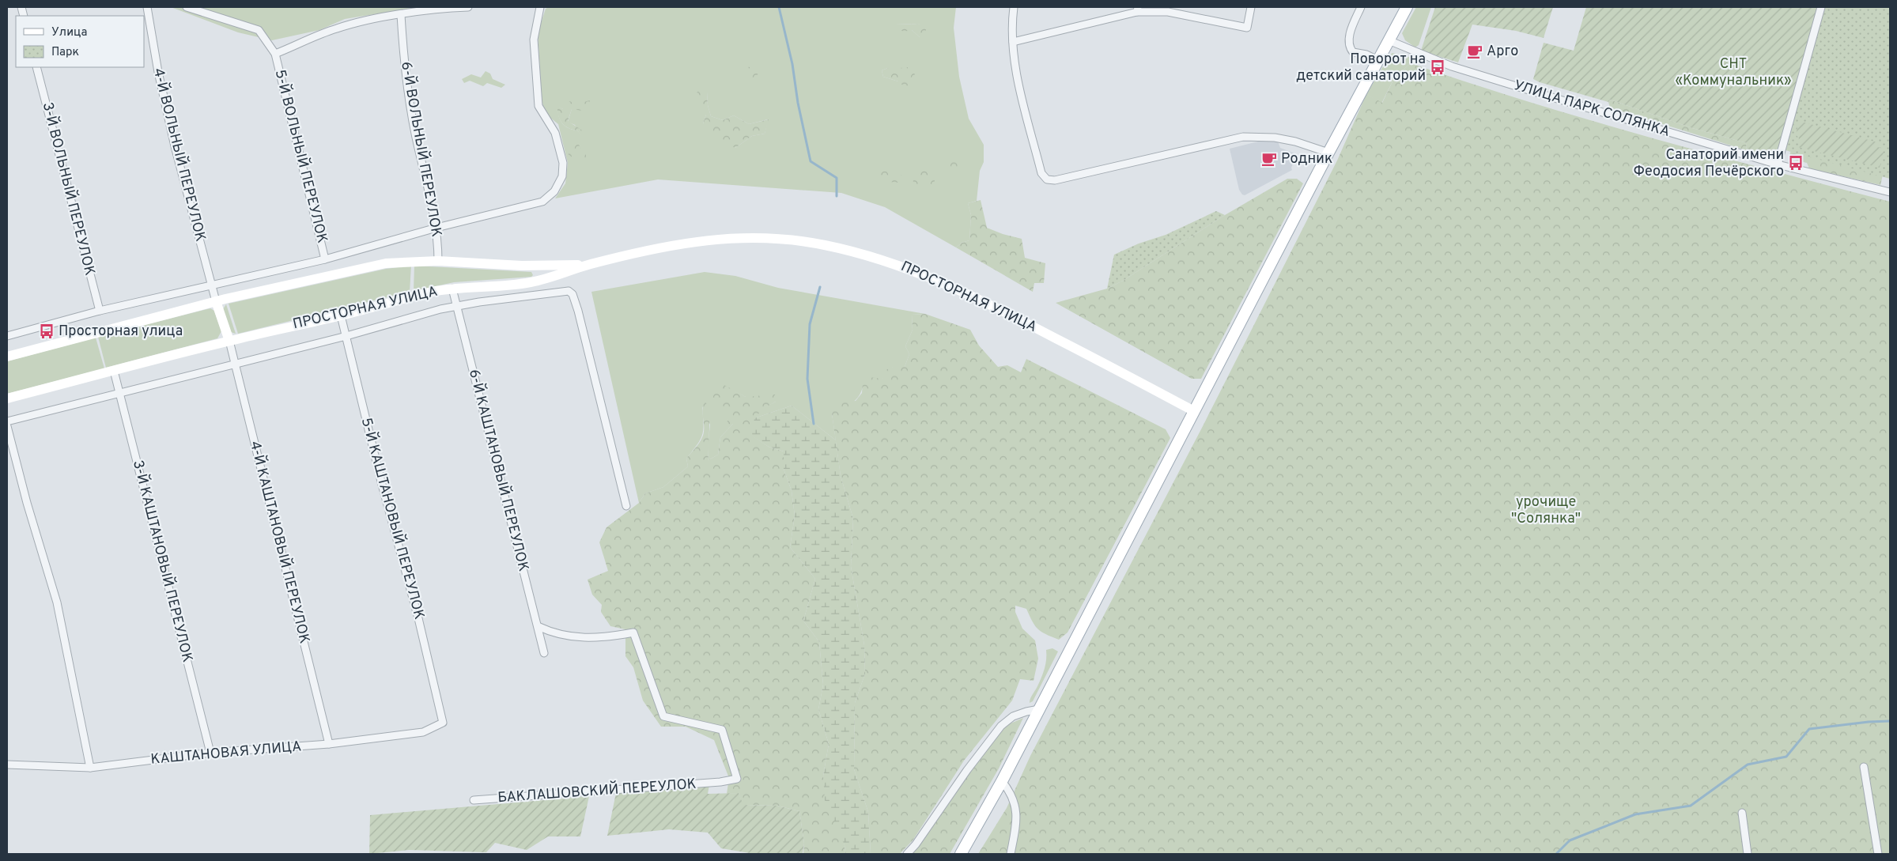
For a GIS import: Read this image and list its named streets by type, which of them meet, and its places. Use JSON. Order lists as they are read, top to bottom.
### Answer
{
  "streets": {
    "main road": ["ПРОСТОРНАЯ УЛИЦА"],
    "street": [
      "УЛИЦА ПАРК СОЛЯНКА",
      "6-Й ВОЛЬНЫЙ ПЕРЕУЛОК",
      "4-Й ВОЛЬНЫЙ ПЕРЕУЛОК",
      "5-Й ВОЛЬНЫЙ ПЕРЕУЛОК",
      "3-Й ВОЛЬНЫЙ ПЕРЕУЛОК",
      "6-Й КАШТАНОВЫЙ ПЕРЕУЛОК",
      "5-Й КАШТАНОВЫЙ ПЕРЕУЛОК",
      "4-Й КАШТАНОВЫЙ ПЕРЕУЛОК",
      "3-Й КАШТАНОВЫЙ ПЕРЕУЛОК",
      "КАШТАНОВАЯ УЛИЦА",
      "БАКЛАШОВСКИЙ ПЕРЕУЛОК"
    ]
  },
  "crossings": [
    ["6-Й ВОЛЬНЫЙ ПЕРЕУЛОК", "ПРОСТОРНАЯ УЛИЦА"],
    ["4-Й ВОЛЬНЫЙ ПЕРЕУЛОК", "ПРОСТОРНАЯ УЛИЦА"],
    ["ПРОСТОРНАЯ УЛИЦА", "6-Й КАШТАНОВЫЙ ПЕРЕУЛОК"],
    ["ПРОСТОРНАЯ УЛИЦА", "5-Й КАШТАНОВЫЙ ПЕРЕУЛОК"],
    ["ПРОСТОРНАЯ УЛИЦА", "4-Й КАШТАНОВЫЙ ПЕРЕУЛОК"],
    ["ПРОСТОРНАЯ УЛИЦА", "3-Й КАШТАНОВЫЙ ПЕРЕУЛОК"],
    ["6-Й КАШТАНОВЫЙ ПЕРЕУЛОК", "БАКЛАШОВСКИЙ ПЕРЕУЛОК"],
    ["5-Й КАШТАНОВЫЙ ПЕРЕУЛОК", "КАШТАНОВАЯ УЛИЦА"],
    ["4-Й КАШТАНОВЫЙ ПЕРЕУЛОК", "КАШТАНОВАЯ УЛИЦА"],
    ["3-Й КАШТАНОВЫЙ ПЕРЕУЛОК", "КАШТАНОВАЯ УЛИЦА"]
  ],
  "parks": ["СНТ «Коммунальник»", "урочище \"Солянка\""],
  "places": {
    "cafe": ["Арго", "Родник"],
    "bus stop": ["Поворот на детский санаторий", "Санаторий имени Феодосия Печёрского", "Просторная улица"]
  },
  "legend": ["Улица", "Парк"]
}
